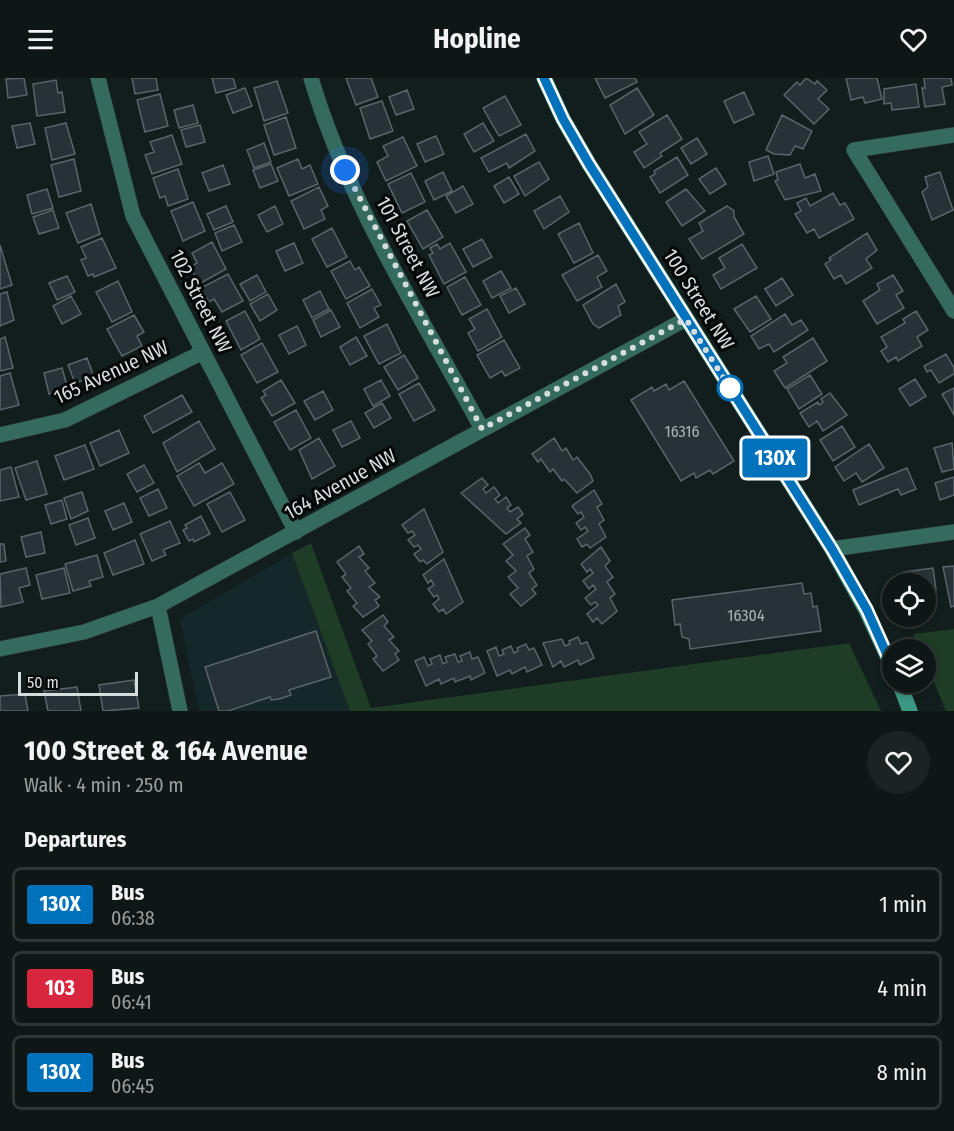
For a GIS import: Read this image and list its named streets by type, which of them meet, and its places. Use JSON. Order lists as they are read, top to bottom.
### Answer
{
  "streets": {
    "street": [
      "101 Street NW",
      "100 Street NW",
      "102 Street NW",
      "165 Avenue NW",
      "164 Avenue NW"
    ]
  },
  "crossings": [
    ["101 Street NW", "164 Avenue NW"],
    ["100 Street NW", "164 Avenue NW"],
    ["102 Street NW", "165 Avenue NW"],
    ["102 Street NW", "164 Avenue NW"]
  ],
  "lines": ["bus line 130X"],
  "house_numbers": ["16316", "16304"],
  "scale_bar": "50 m",
  "page": {
    "header": "Hopline",
    "on_map": "130X",
    "scale": "50 m",
    "heading": [
      ["100 Street & 164 Avenue", "Walk · 4 min · 250 m"],
      "Departures"
    ],
    "list": [
      {
        "mark": "130X",
        "name": "Bus",
        "note": "06:38",
        "value": "1 min"
      },
      {
        "mark": "103",
        "name": "Bus",
        "note": "06:41",
        "value": "4 min"
      },
      {
        "mark": "130X",
        "name": "Bus",
        "note": "06:45",
        "value": "8 min"
      }
    ]
  }
}
